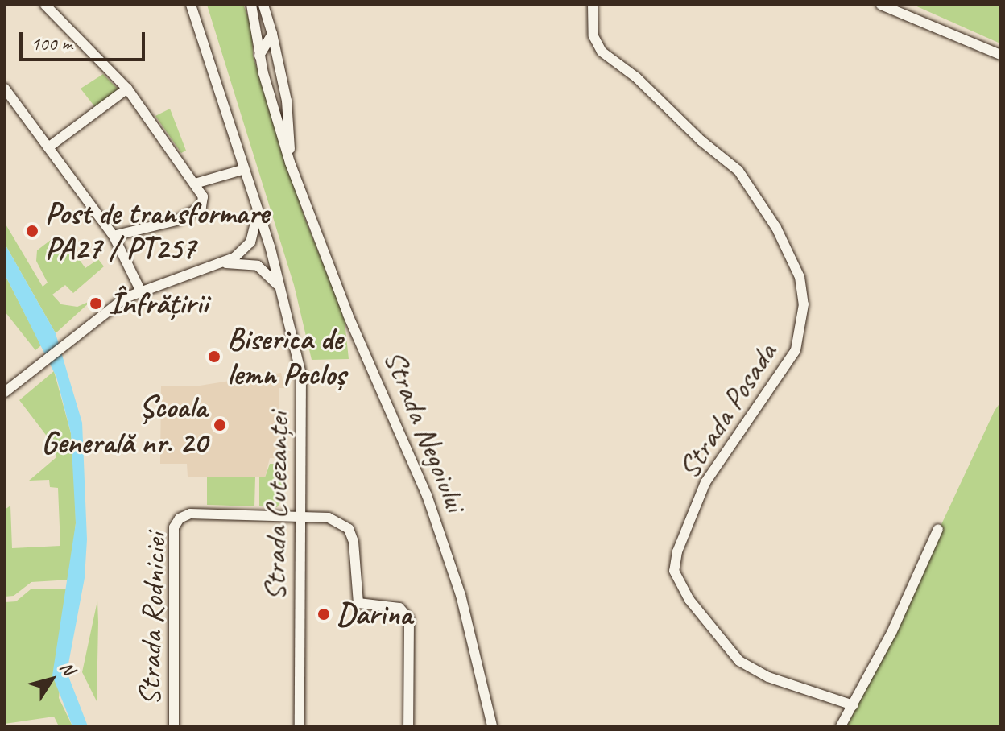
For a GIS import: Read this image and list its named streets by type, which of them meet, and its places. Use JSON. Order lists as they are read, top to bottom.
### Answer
{
  "streets": {
    "street": [
      "Strada Posada",
      "Strada Negoiului",
      "Strada Cutezanței",
      "Strada Rodniciei"
    ]
  },
  "crossings": [
    ["Strada Cutezanței", "Strada Rodniciei"]
  ],
  "places": [
    "Post de transformare PA27 / PT257",
    "Înfrățirii",
    "Biserica de lemn Pocloș",
    "Școala Generală nr. 20",
    "Darina"
  ],
  "scale_bar": "100 m",
  "north": "top right"
}
